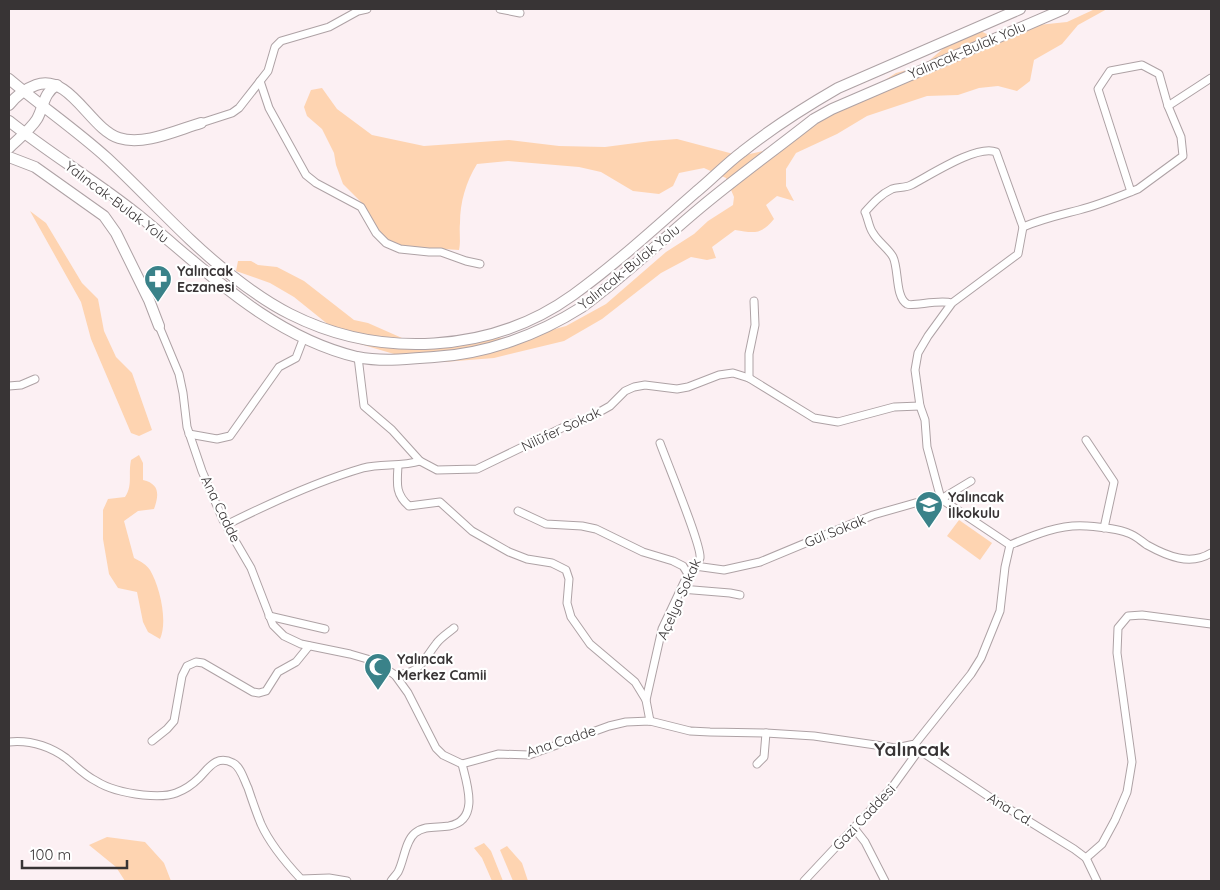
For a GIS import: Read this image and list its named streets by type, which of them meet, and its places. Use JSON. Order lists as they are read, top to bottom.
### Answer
{
  "streets": {
    "main road": ["Yalıncak-Bulak Yolu"],
    "street": [
      "Nilüfer Sokak",
      "Ana Cadde",
      "Gül Sokak",
      "Açelya Sokak",
      "Ana Cd.",
      "Gazi Caddesi"
    ]
  },
  "crossings": [
    ["Ana Cadde", "Ana Cd."],
    ["Ana Cadde", "Gazi Caddesi"],
    ["Gül Sokak", "Açelya Sokak"],
    ["Ana Cd.", "Gazi Caddesi"]
  ],
  "districts": ["Yalıncak"],
  "places": {
    "pharmacy": ["Yalıncak Eczanesi"],
    "school or university": ["Yalıncak İlkokulu"],
    "mosque": ["Yalıncak Merkez Camii"]
  },
  "scale_bar": "100 m"
}
